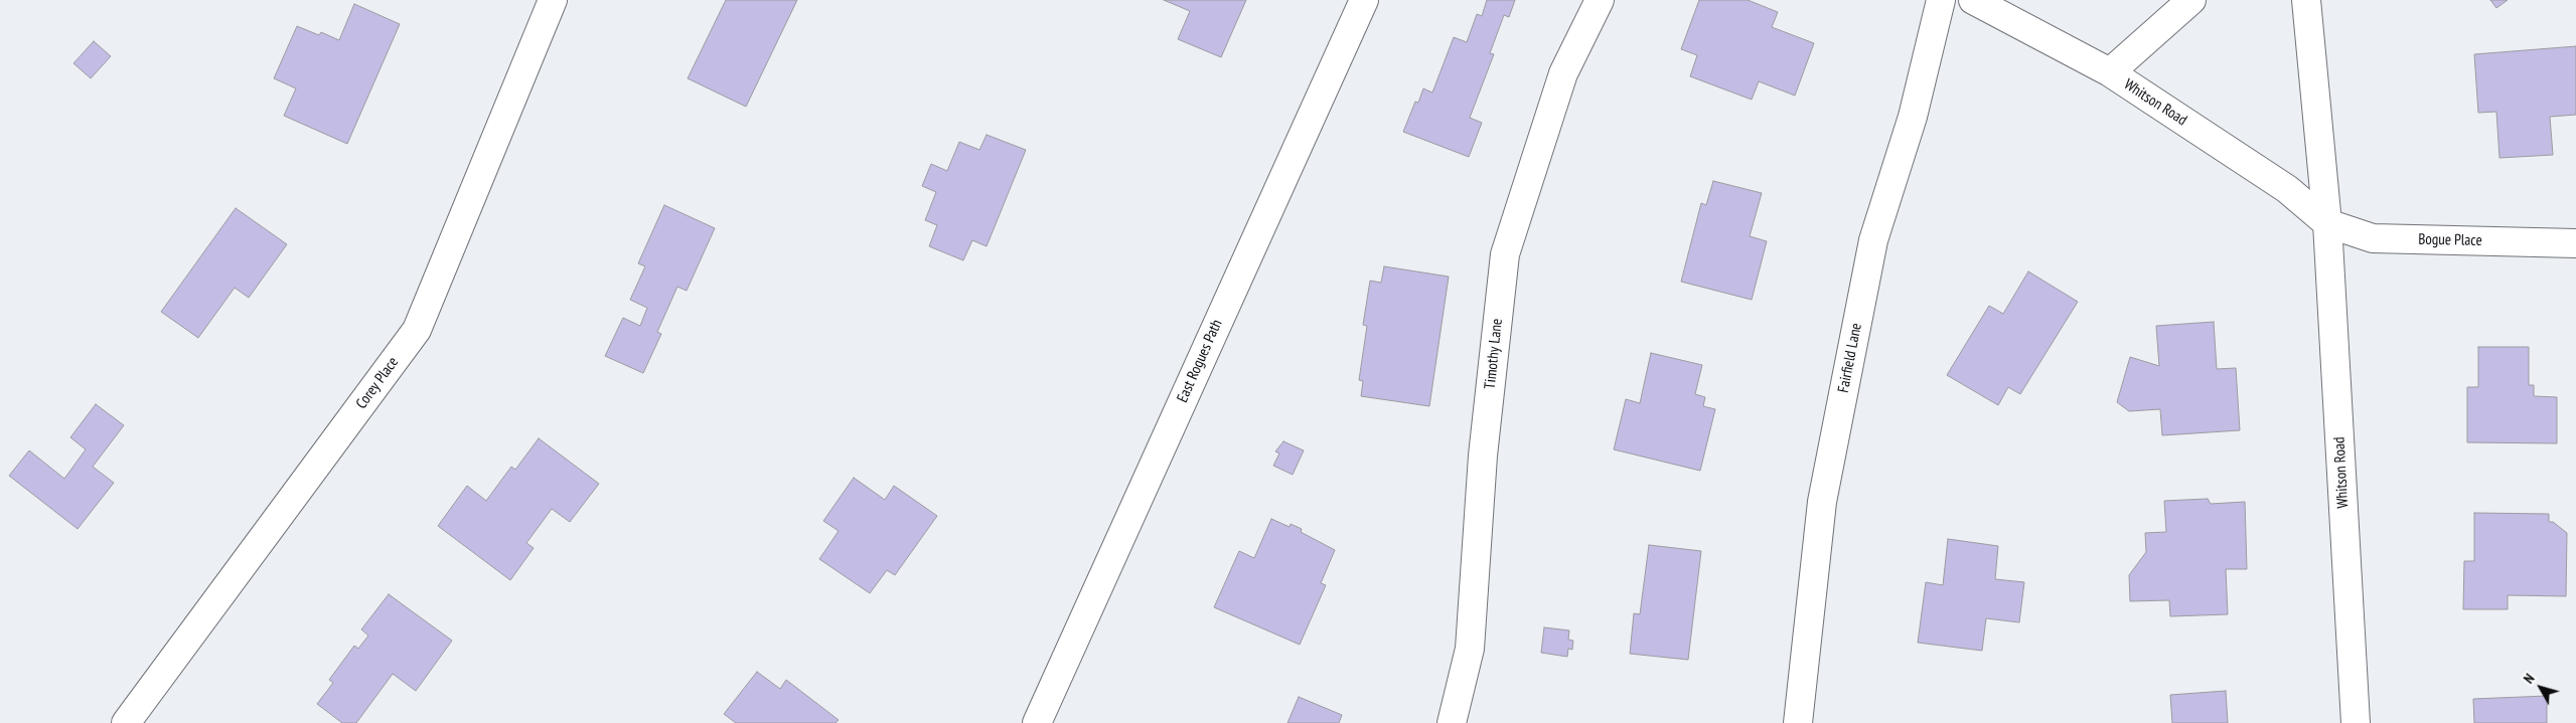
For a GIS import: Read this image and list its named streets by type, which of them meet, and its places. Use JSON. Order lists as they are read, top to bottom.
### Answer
{
  "streets": {
    "street": [
      "Whitson Road",
      "Bogue Place",
      "Timothy Lane",
      "Fairfield Lane",
      "East Rogues Path",
      "Corey Place"
    ]
  },
  "crossings": [
    ["Whitson Road", "Bogue Place"]
  ],
  "north": "top left"
}
